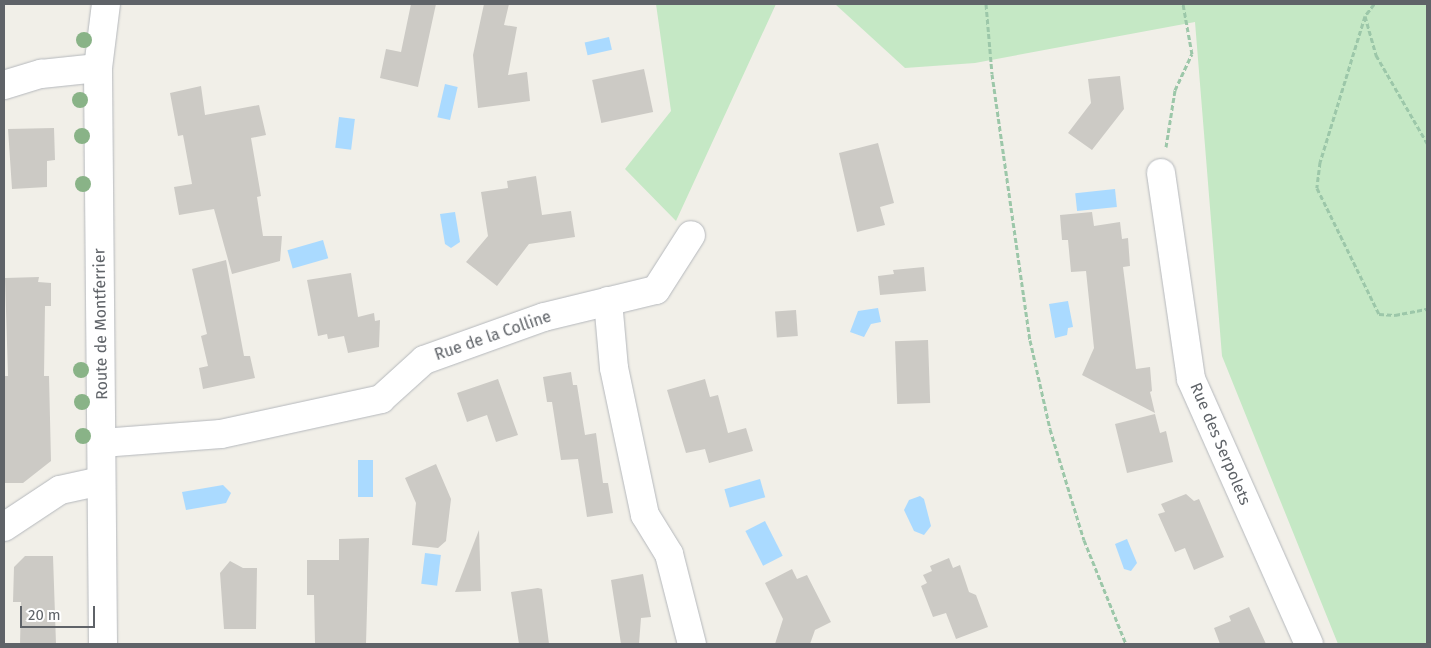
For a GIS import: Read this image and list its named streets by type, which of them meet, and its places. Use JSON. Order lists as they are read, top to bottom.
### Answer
{
  "streets": {
    "street": ["Route de Montferrier", "Rue de la Colline", "Rue des Serpolets"]
  },
  "crossings": [
    ["Route de Montferrier", "Rue de la Colline"]
  ],
  "scale_bar": "20 m"
}
